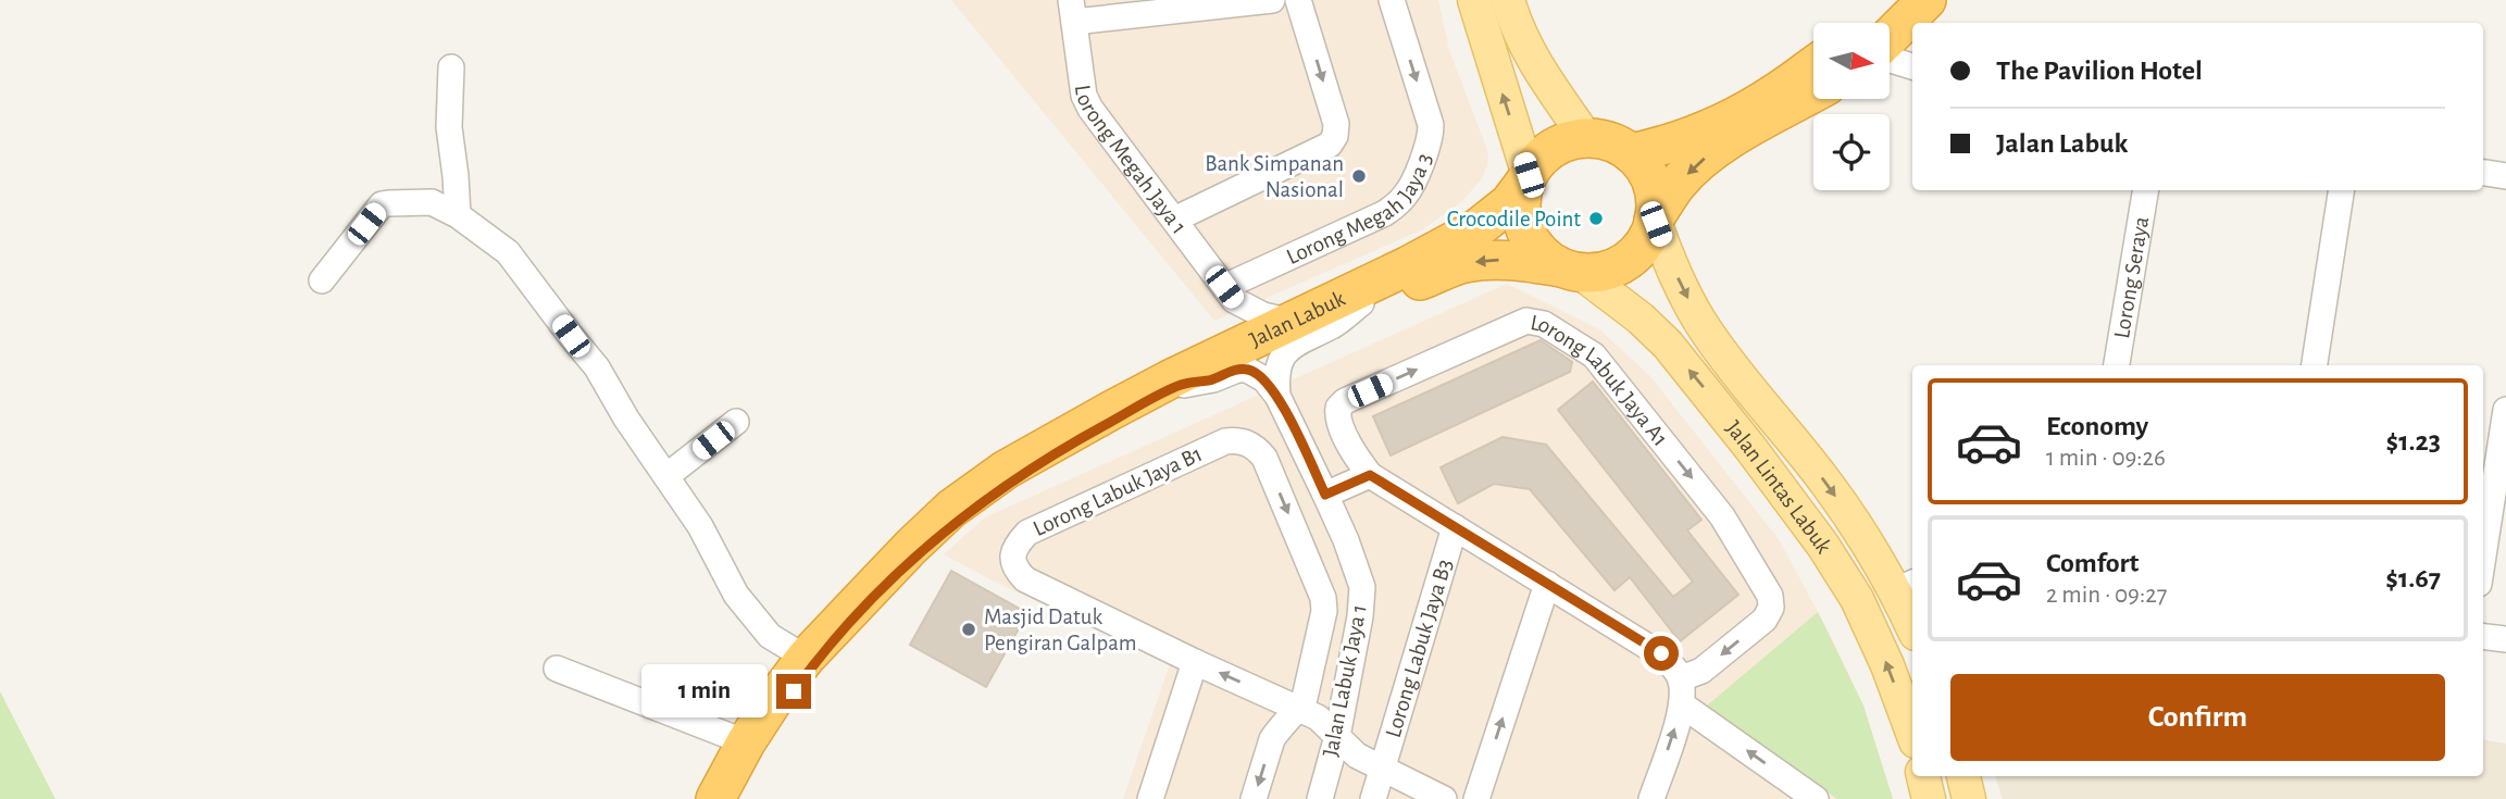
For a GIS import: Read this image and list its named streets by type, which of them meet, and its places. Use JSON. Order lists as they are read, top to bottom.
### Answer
{
  "streets": {
    "highway": ["Jalan Labuk"],
    "main road": ["Jalan Lintas Labuk"],
    "street": [
      "Lorong Megah Jaya 1",
      "Lorong Megah Jaya 3",
      "Lorong Seraya",
      "Lorong Labuk Jaya A1",
      "Lorong Labuk Jaya B1",
      "Lorong Labuk Jaya B3",
      "Jalan Labuk Jaya 1"
    ]
  },
  "crossings": [
    ["Lorong Megah Jaya 1", "Lorong Megah Jaya 3"],
    ["Lorong Megah Jaya 1", "Jalan Labuk"],
    ["Jalan Labuk", "Jalan Lintas Labuk"],
    ["Lorong Labuk Jaya B1", "Lorong Labuk Jaya B3"],
    ["Lorong Labuk Jaya B1", "Jalan Labuk Jaya 1"]
  ],
  "one_way": ["Lorong Megah Jaya 3"],
  "places": ["Bank Simpanan Nasional", "Crocodile Point", "Masjid Datuk Pengiran Galpam"],
  "north": "right",
  "page": {
    "banner": ["The Pavilion Hotel", "Jalan Labuk"],
    "list": [
      {
        "name": "Economy",
        "note": "1 min · 09:26",
        "value": "$1.23"
      },
      {
        "name": "Comfort",
        "note": "2 min · 09:27",
        "value": "$1.67"
      }
    ],
    "buttons": "Confirm",
    "bubble": "1 min"
  }
}
